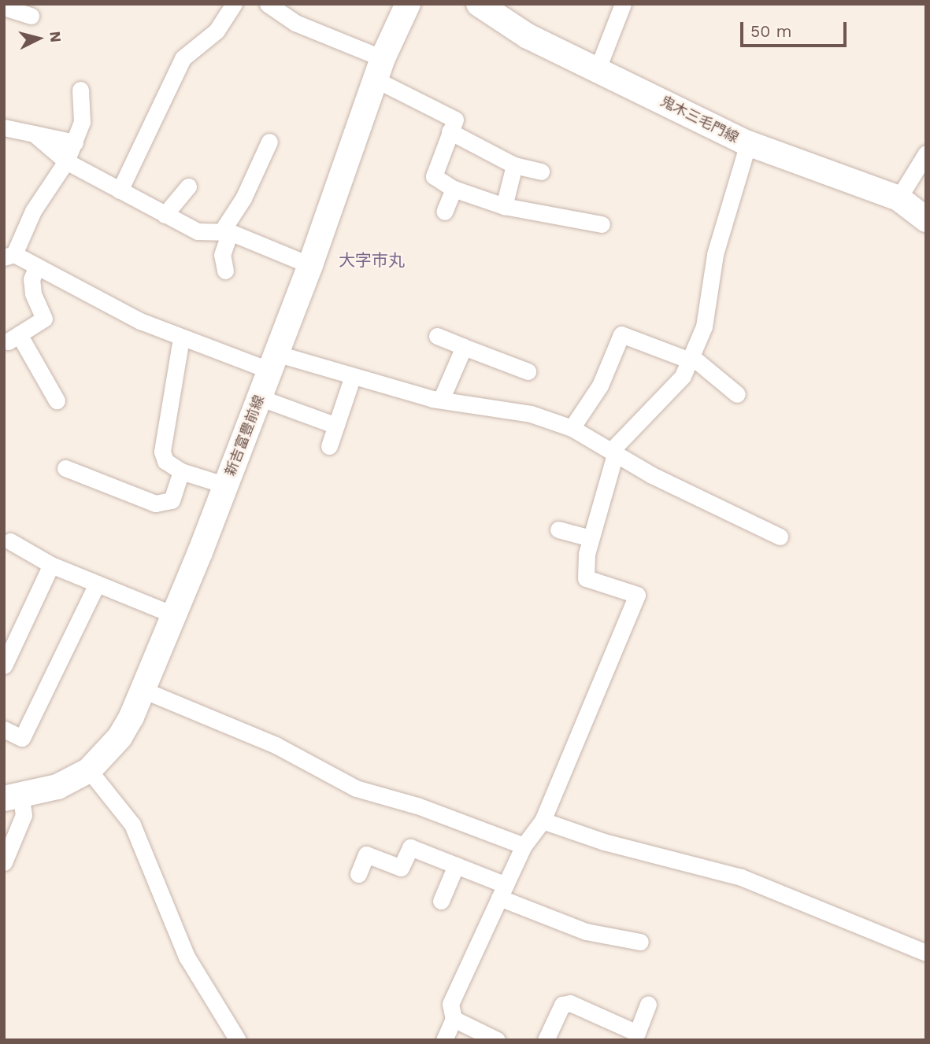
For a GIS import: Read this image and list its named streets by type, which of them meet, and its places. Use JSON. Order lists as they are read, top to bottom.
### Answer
{
  "streets": {
    "main road": ["鬼木三毛門線", "新吉富豊前線"]
  },
  "districts": ["大字市丸"],
  "scale_bar": "50 m",
  "north": "right"
}
